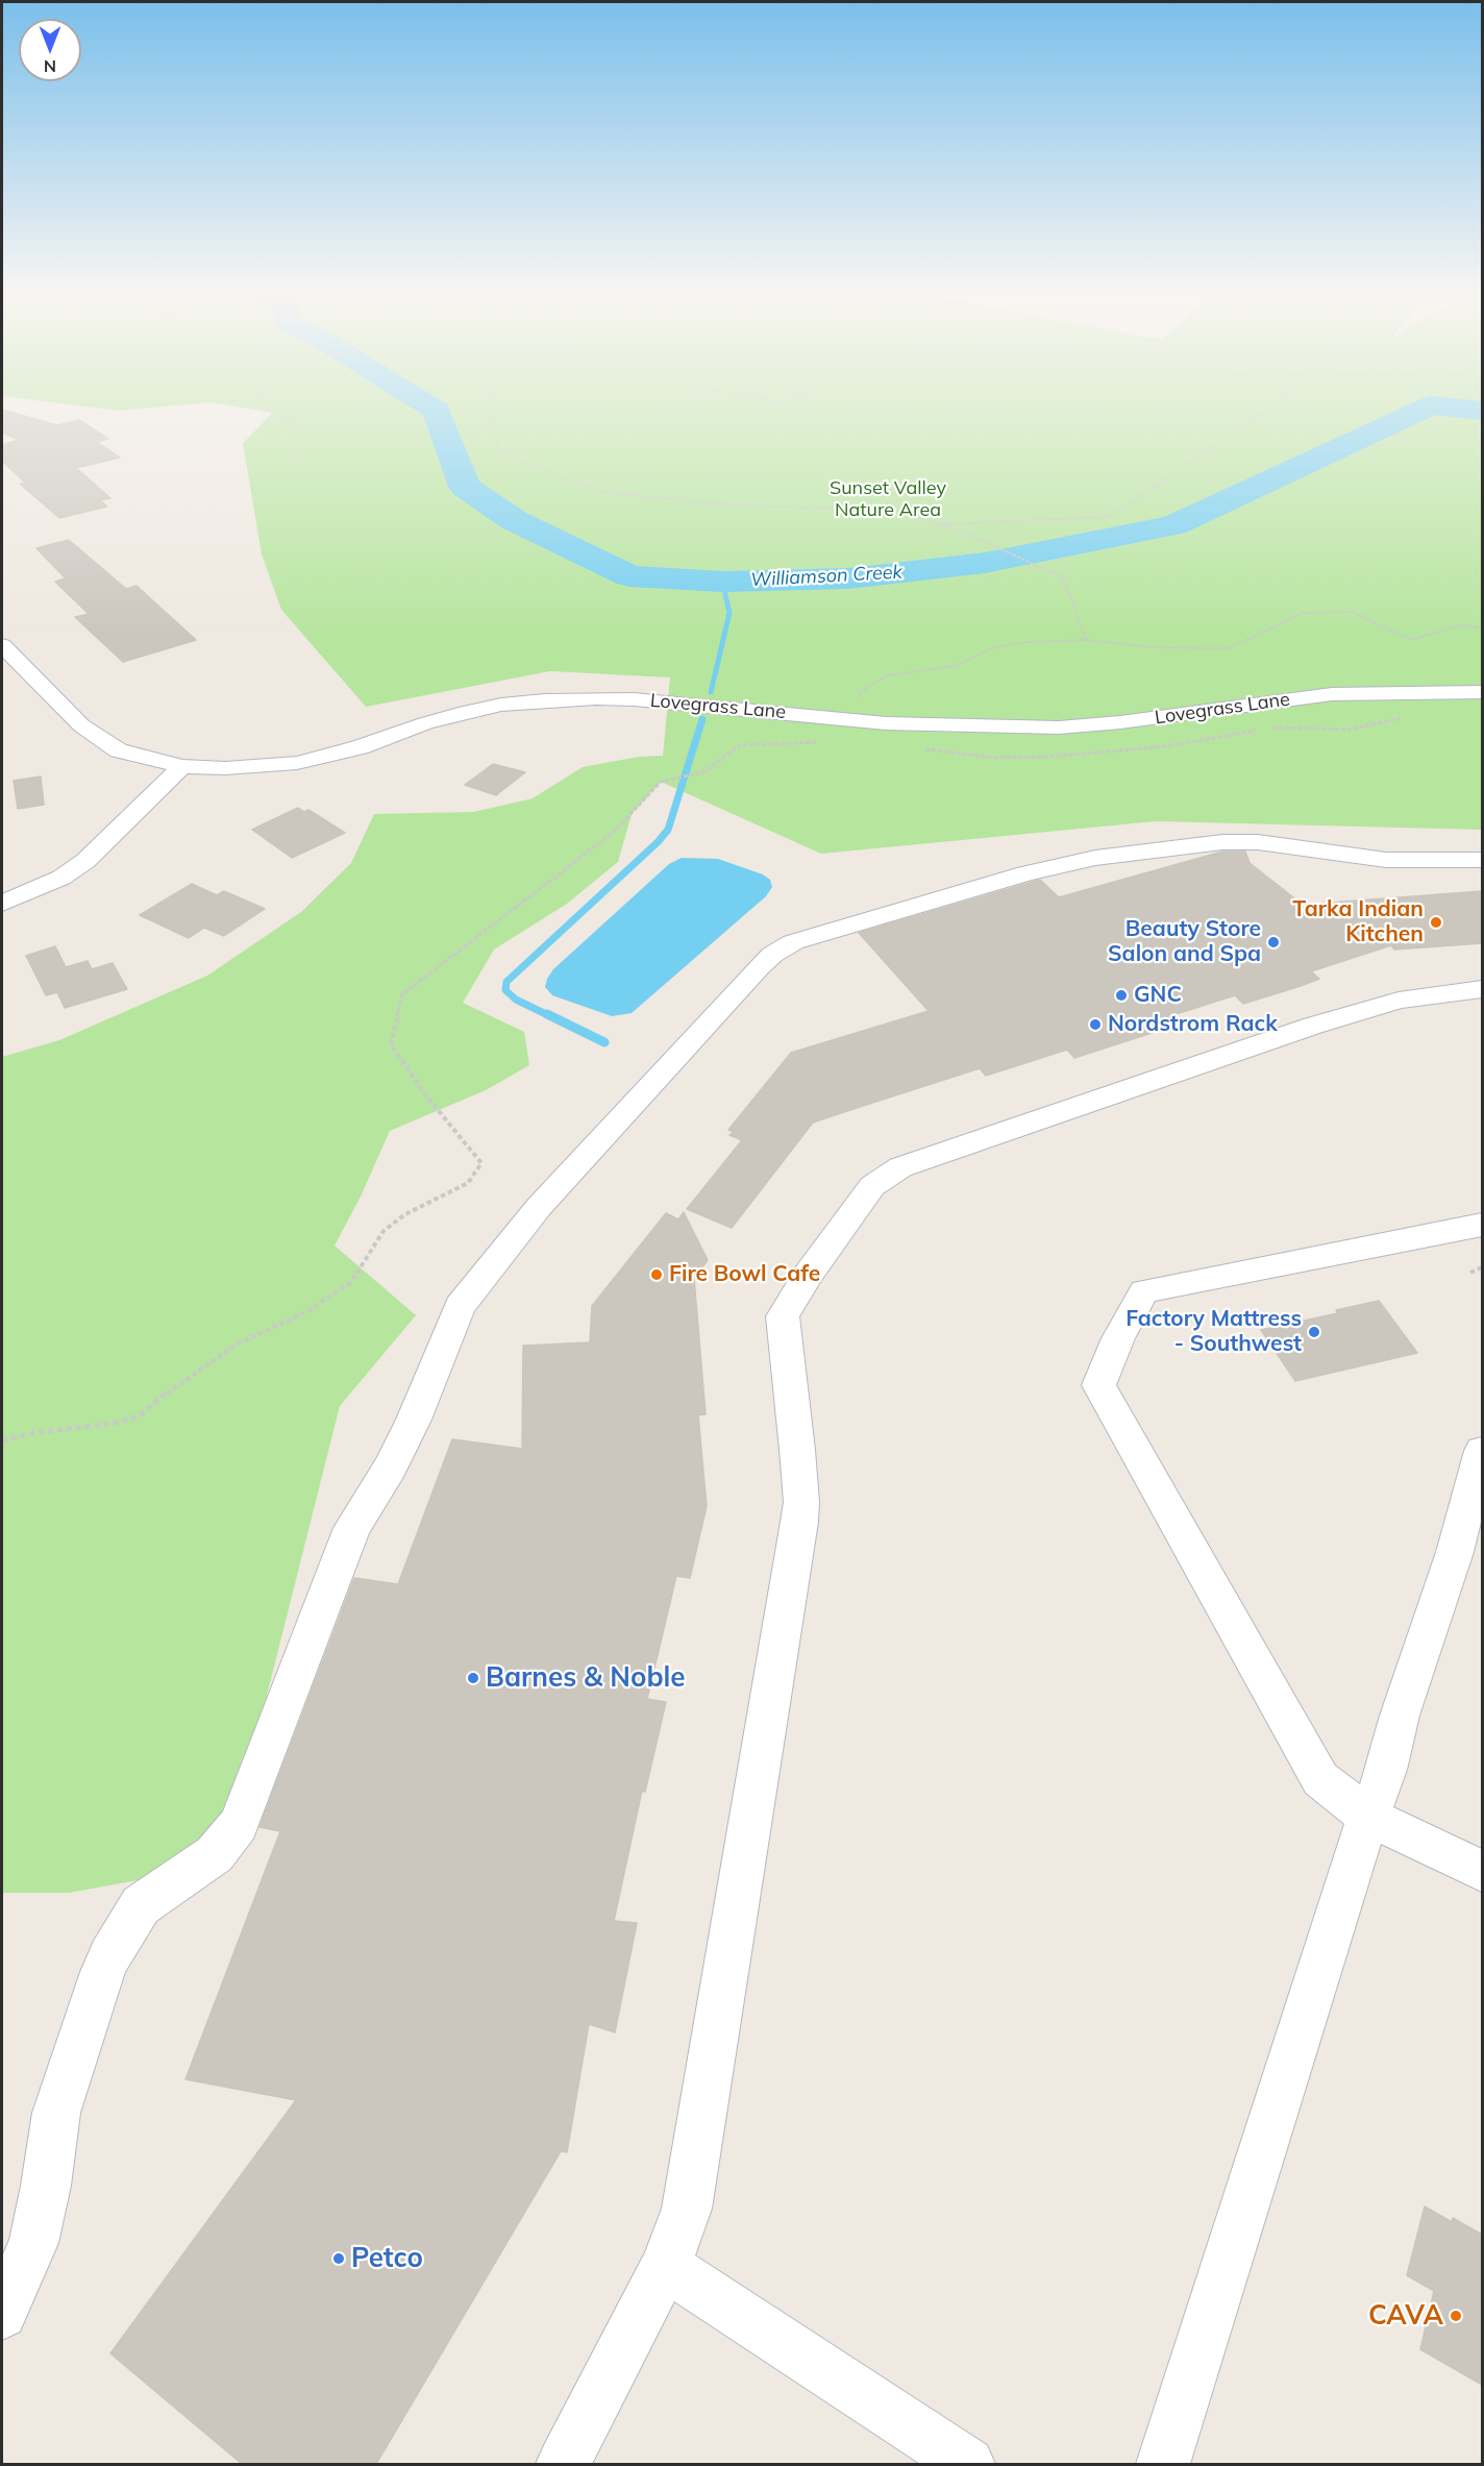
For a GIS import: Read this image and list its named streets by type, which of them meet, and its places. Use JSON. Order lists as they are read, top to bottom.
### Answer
{
  "streets": {
    "street": ["Lovegrass Lane"]
  },
  "water": ["Williamson Creek"],
  "parks": ["Sunset Valley Nature Area"],
  "places": [
    "Tarka Indian Kitchen",
    "Beauty Store Salon and Spa",
    "GNC",
    "Nordstrom Rack",
    "Fire Bowl Cafe",
    "Factory Mattress - Southwest",
    "Barnes & Noble",
    "Petco",
    "CAVA"
  ],
  "north": "bottom"
}
